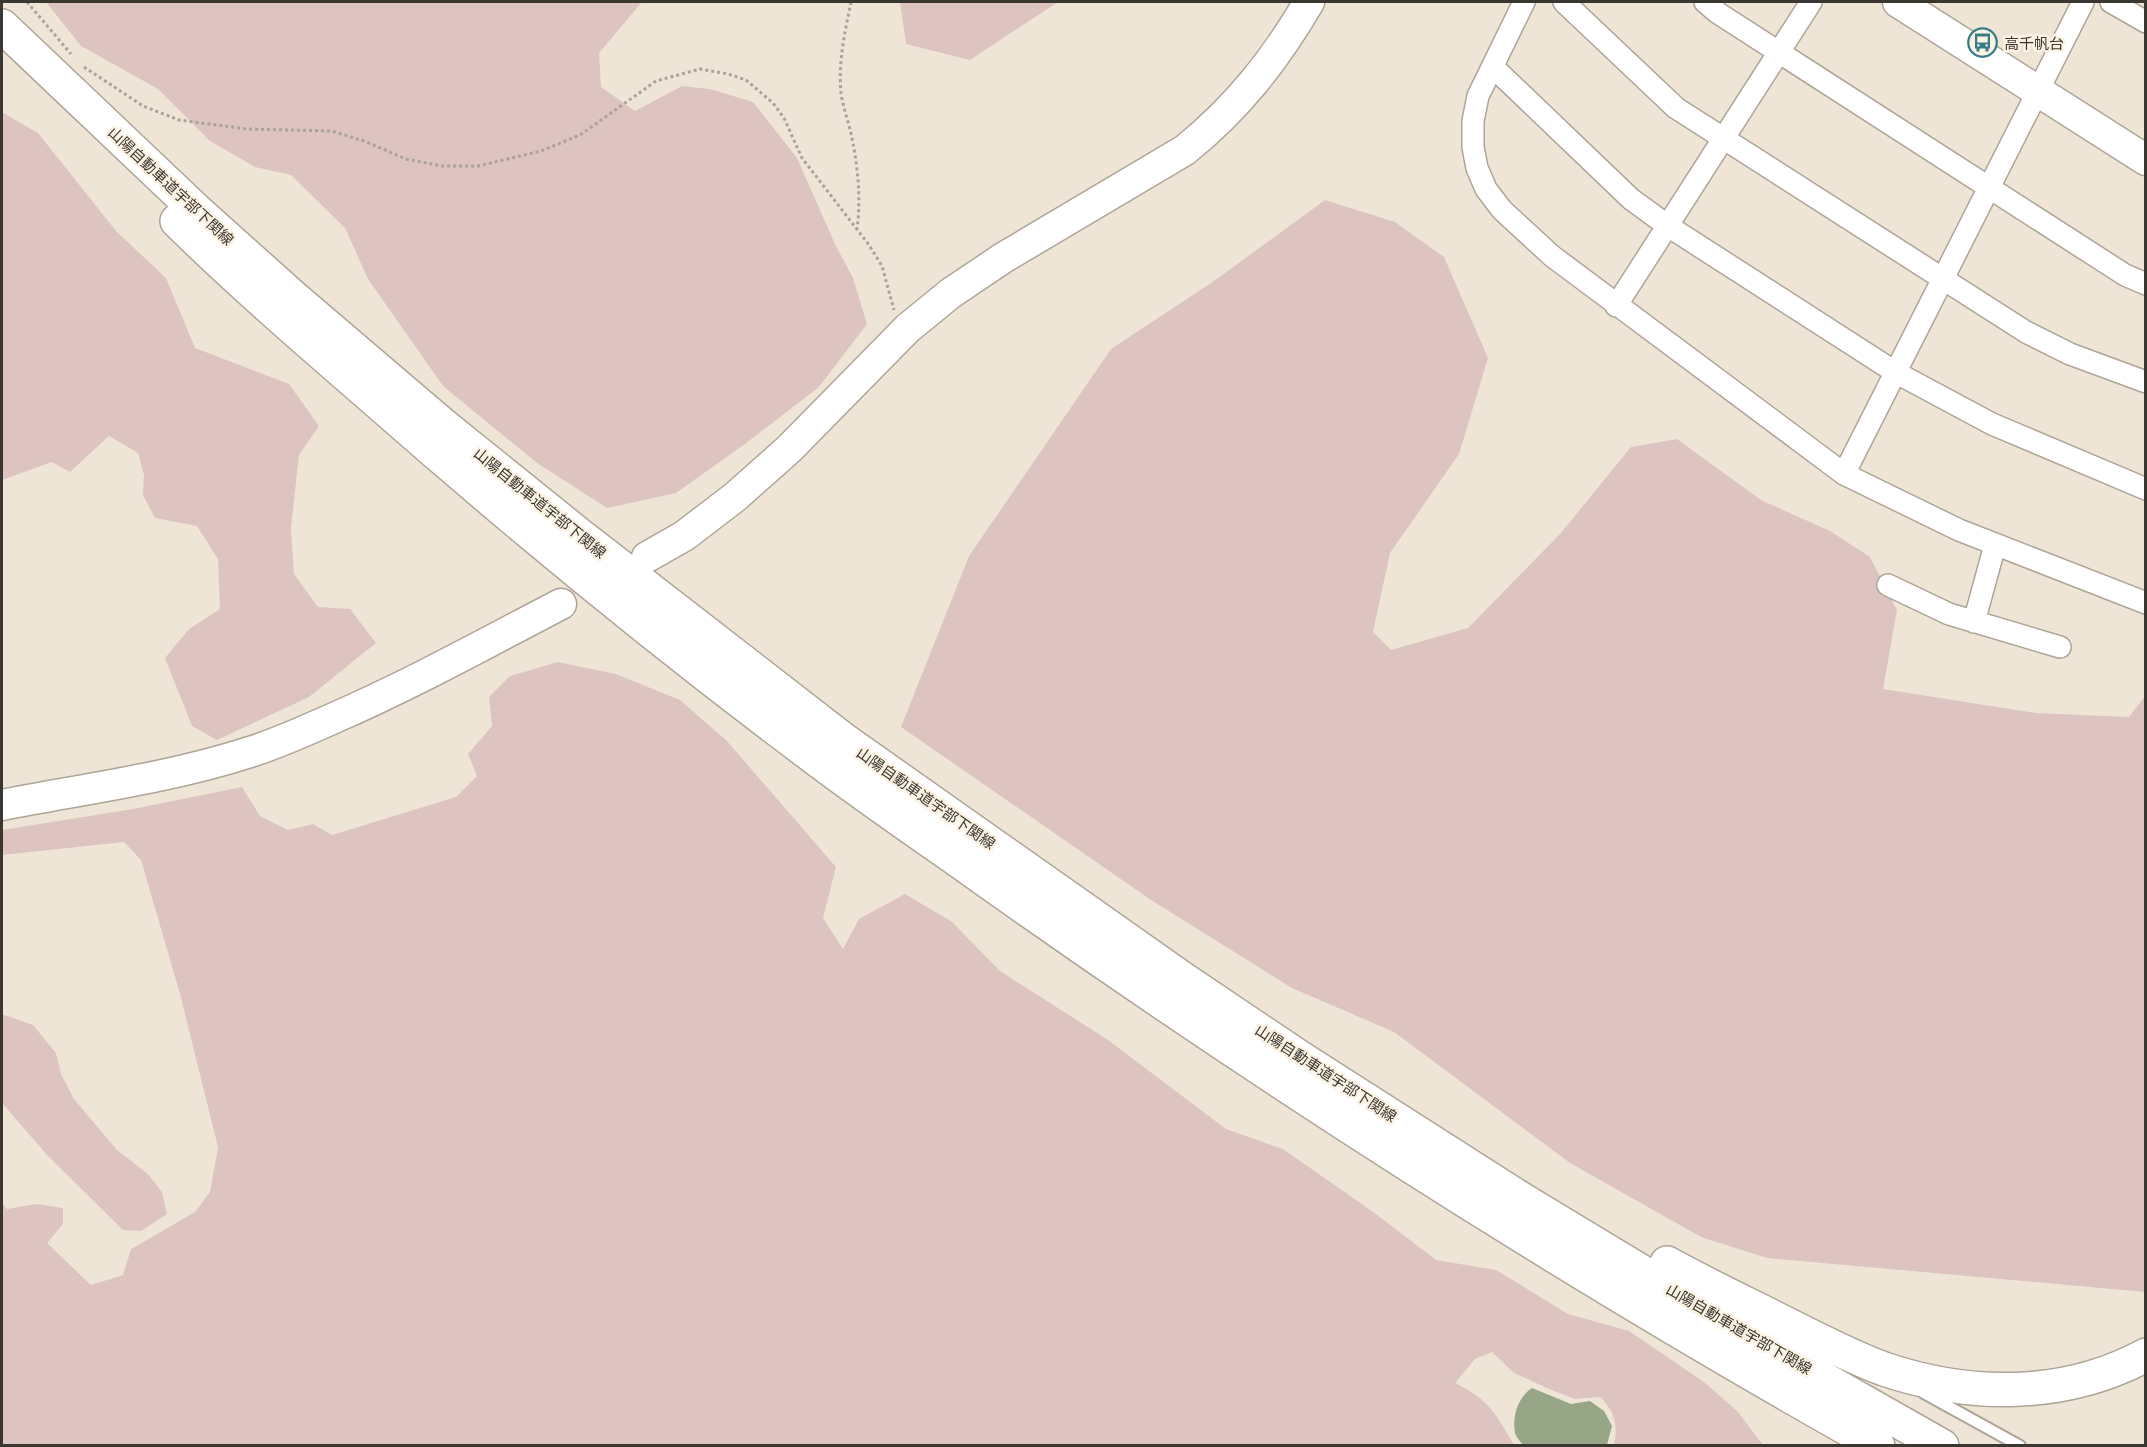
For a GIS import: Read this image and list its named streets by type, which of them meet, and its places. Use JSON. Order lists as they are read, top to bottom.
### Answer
{
  "streets": {
    "highway": ["山陽自動車道宇部下関線"]
  },
  "places": {
    "bus stop": ["高千帆台"]
  }
}
